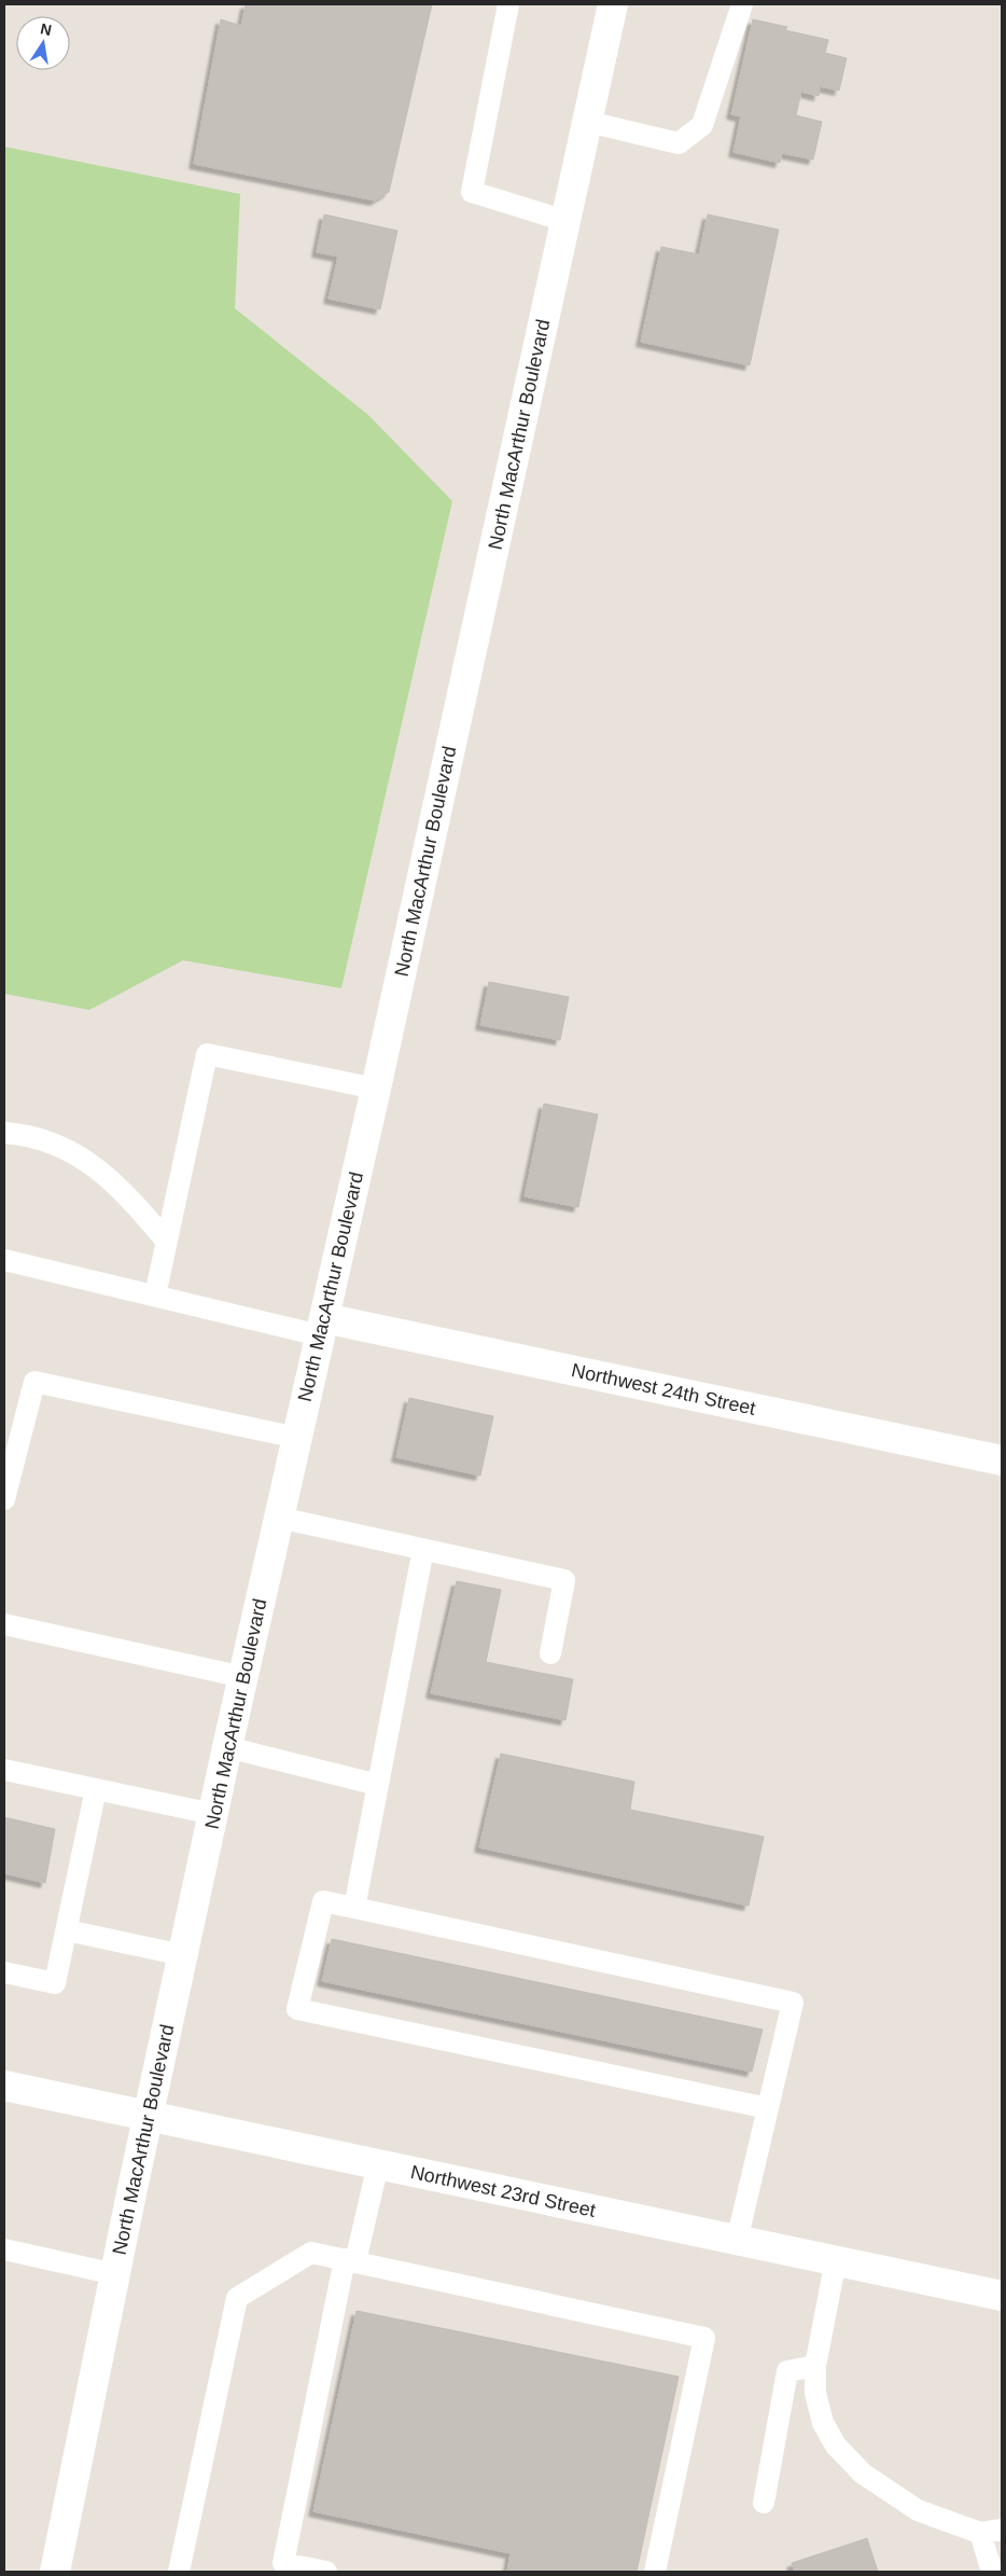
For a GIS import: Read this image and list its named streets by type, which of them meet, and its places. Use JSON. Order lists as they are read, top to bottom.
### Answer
{
  "streets": {
    "main road": ["North MacArthur Boulevard", "Northwest 24th Street", "Northwest 23rd Street"]
  },
  "crossings": [
    ["North MacArthur Boulevard", "Northwest 24th Street"],
    ["North MacArthur Boulevard", "Northwest 23rd Street"]
  ],
  "north": "top"
}
